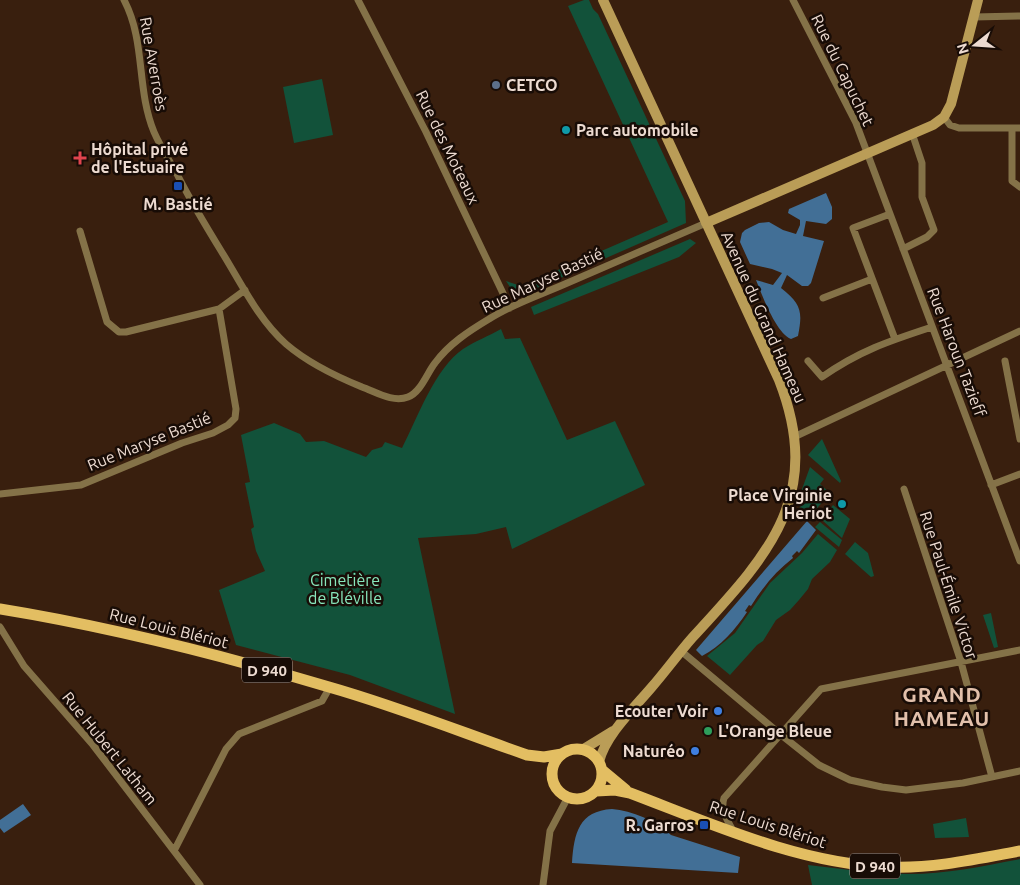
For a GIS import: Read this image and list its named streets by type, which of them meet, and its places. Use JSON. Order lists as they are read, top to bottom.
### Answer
{
  "streets": {
    "main road": [
      "Rue Maryse Bastié",
      "Avenue du Grand Hameau",
      "Rue Louis Blériot",
      "D 940"
    ],
    "street": [
      "Rue Averroès",
      "Rue du Capuchet",
      "Rue des Moteaux",
      "Rue Haroun Tazieff",
      "Rue Paul-Émile Victor",
      "Rue Hubert Latham"
    ]
  },
  "crossings": [
    ["Rue Averroès", "Rue Maryse Bastié"],
    ["Rue du Capuchet", "Rue Maryse Bastié"],
    ["Rue du Capuchet", "Rue Haroun Tazieff"],
    ["Rue des Moteaux", "Rue Maryse Bastié"],
    ["Rue Maryse Bastié", "Avenue du Grand Hameau"],
    ["Rue Maryse Bastié", "Rue Haroun Tazieff"],
    ["Avenue du Grand Hameau", "Rue Louis Blériot"]
  ],
  "districts": ["GRAND HAMEAU"],
  "parks": ["Cimetière de Bléville"],
  "places": {
    "other": [
      "CETCO",
      "Parc automobile",
      "Place Virginie Heriot",
      "Ecouter Voir",
      "L'Orange Bleue",
      "Naturéo"
    ],
    "health": ["Hôpital privé de l'Estuaire"],
    "transit": ["M. Bastié", "R. Garros"]
  },
  "north": "left"
}
